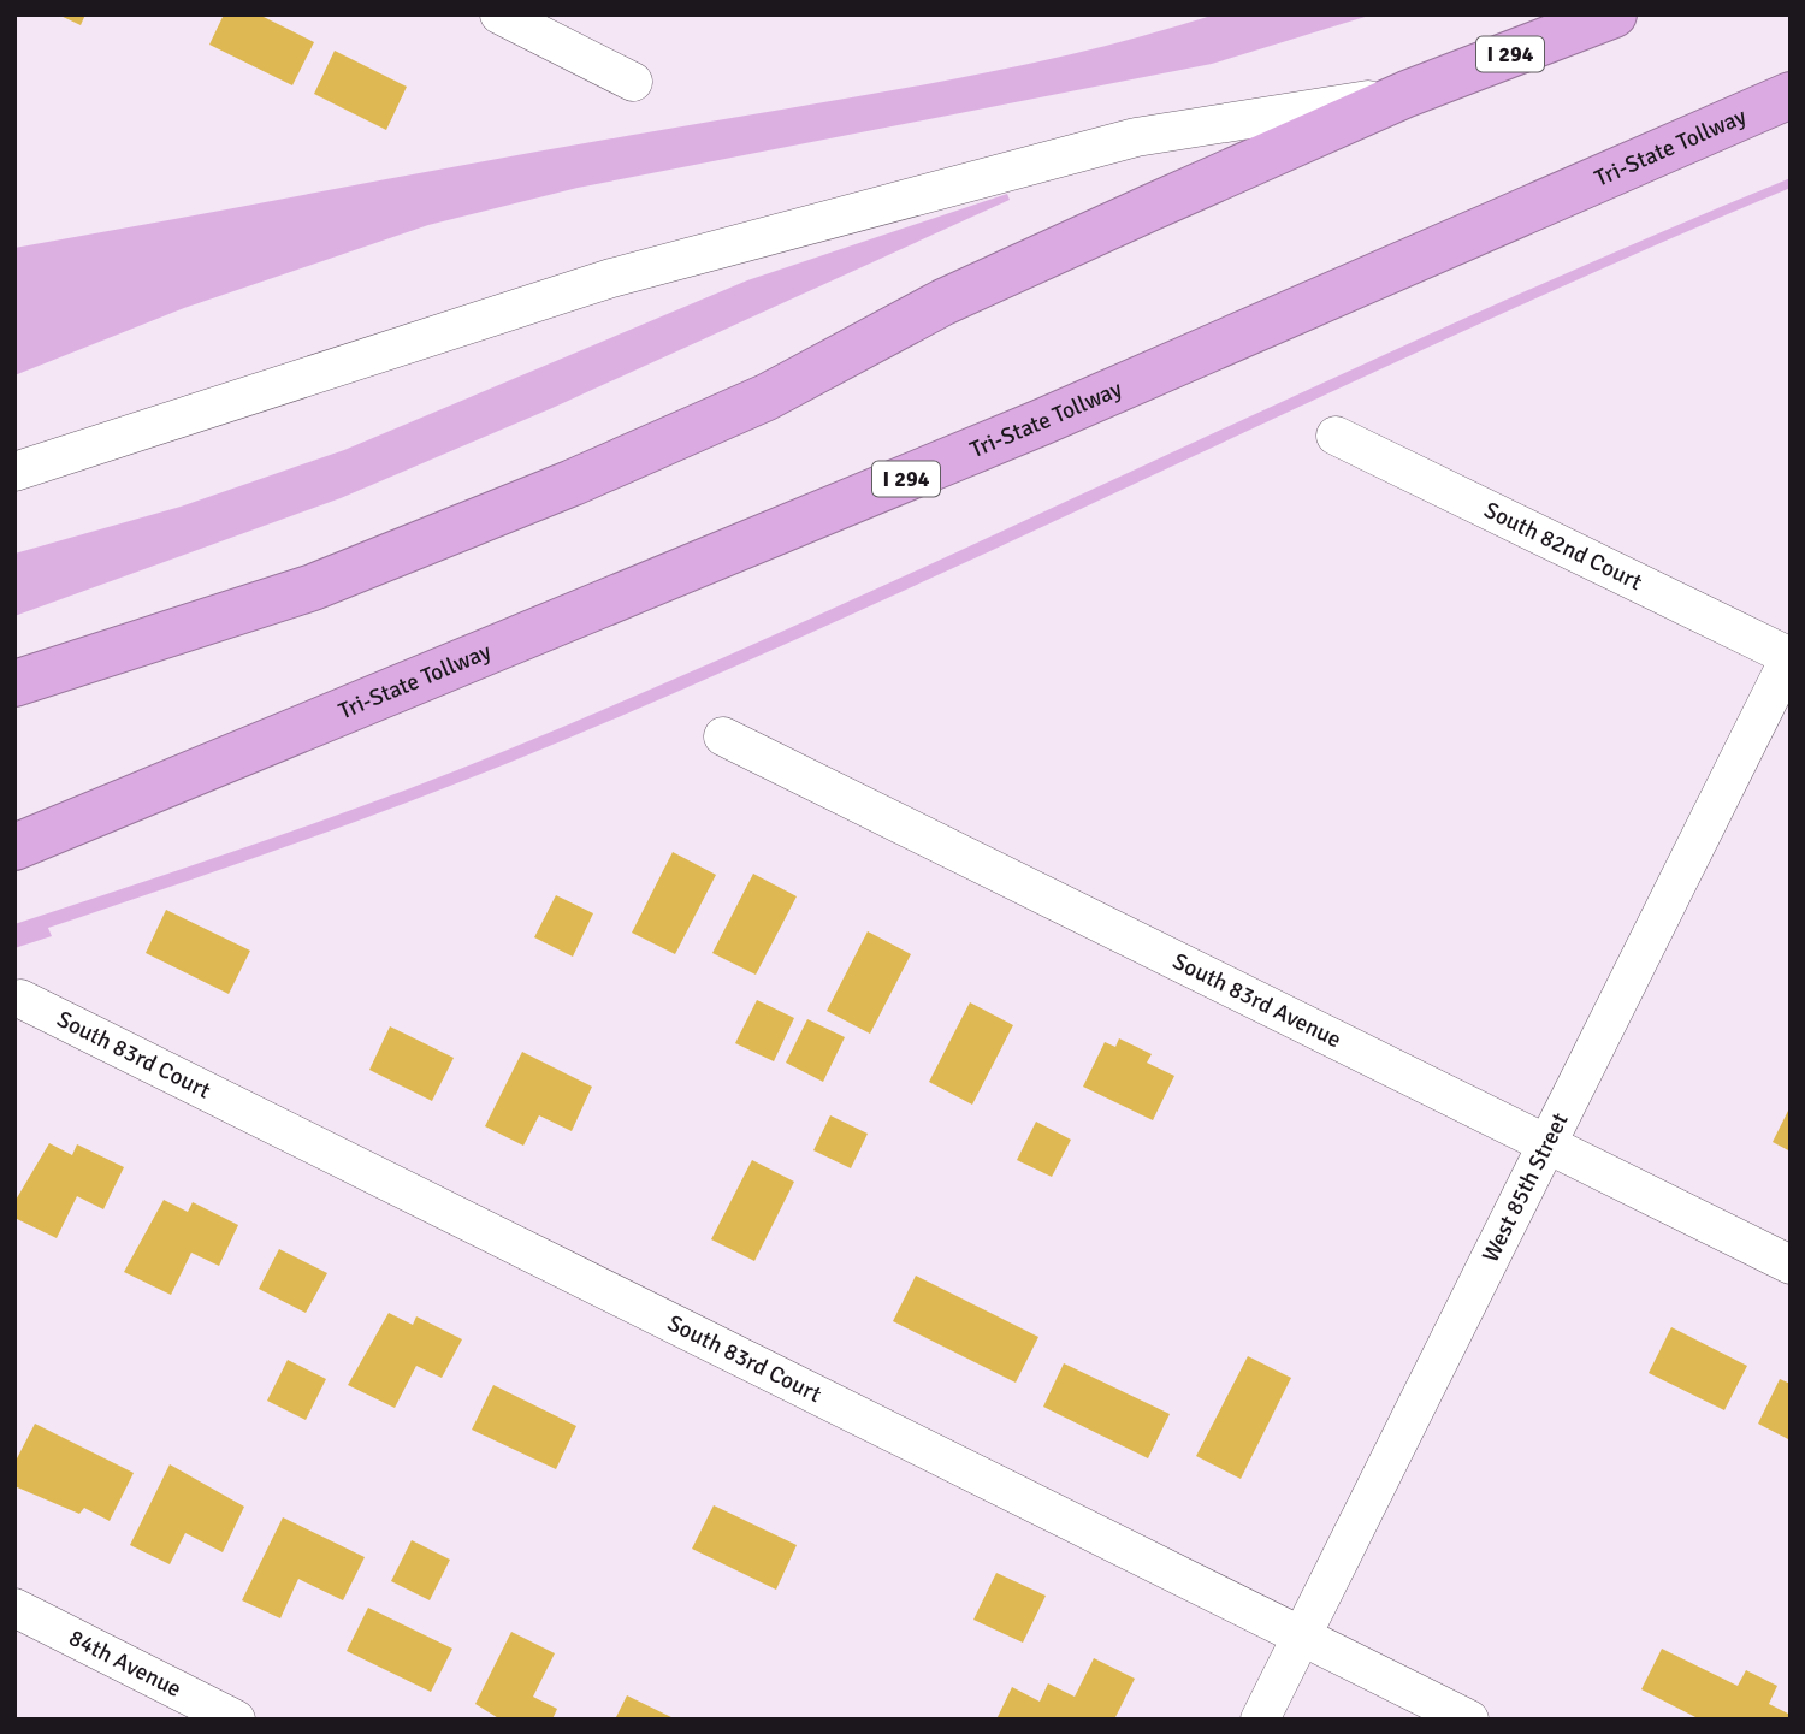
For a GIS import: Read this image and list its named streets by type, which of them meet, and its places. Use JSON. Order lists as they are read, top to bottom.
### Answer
{
  "streets": {
    "highway": ["I 294", "Tri-State Tollway"],
    "street": [
      "South 82nd Court",
      "South 83rd Avenue",
      "South 83rd Court",
      "West 85th Street",
      "84th Avenue"
    ]
  },
  "crossings": [
    ["South 82nd Court", "West 85th Street"],
    ["South 83rd Avenue", "West 85th Street"],
    ["South 83rd Court", "West 85th Street"]
  ]
}
